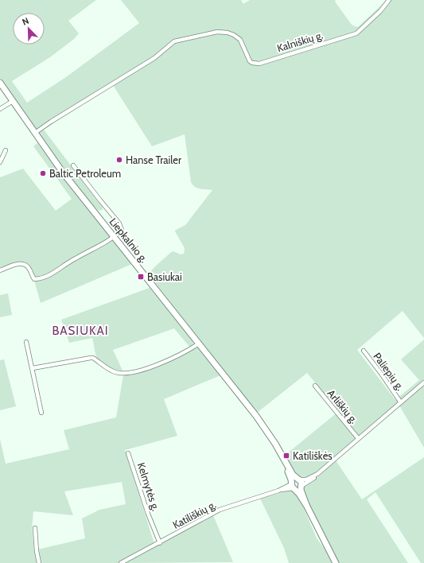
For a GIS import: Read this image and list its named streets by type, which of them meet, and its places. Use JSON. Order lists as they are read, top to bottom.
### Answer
{
  "streets": {
    "highway": ["Liepkalnio g."],
    "street": [
      "Kalniškių g.",
      "Paliepių g.",
      "Arliškių g.",
      "Kelmytės g.",
      "Katiliškių g."
    ]
  },
  "crossings": [
    ["Kalniškių g.", "Liepkalnio g."],
    ["Liepkalnio g.", "Katiliškių g."],
    ["Paliepių g.", "Katiliškių g."],
    ["Arliškių g.", "Katiliškių g."],
    ["Kelmytės g.", "Katiliškių g."]
  ],
  "districts": ["BASIUKAI"],
  "places": {
    "other": ["Hanse Trailer", "Baltic Petroleum"],
    "transit": ["Basiukai", "Katiliškės"]
  },
  "north": "top left"
}
